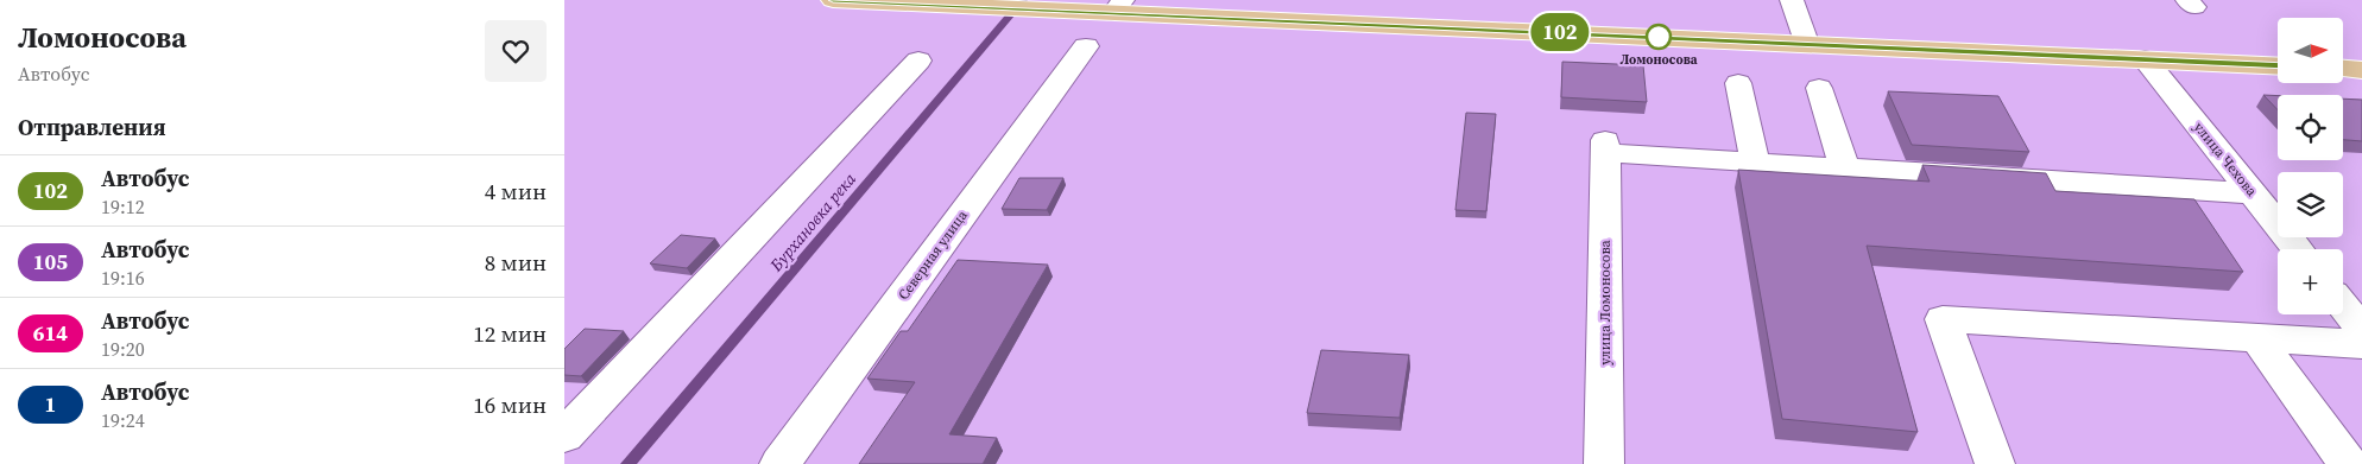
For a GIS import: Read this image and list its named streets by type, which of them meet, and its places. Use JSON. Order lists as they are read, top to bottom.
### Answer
{
  "streets": {
    "street": ["улица Чехова", "Северная улица", "улица Ломоносова"]
  },
  "water": ["Бурхановка река"],
  "places": ["Ломоносова"],
  "lines": ["bus line 102"],
  "north": "right",
  "page": {
    "heading": [
      ["Ломоносова", "Автобус"],
      "Отправления"
    ],
    "on_map": "102",
    "map_buttons": "+",
    "list": [
      {
        "mark": "102",
        "name": "Автобус",
        "note": "19:12",
        "value": "4 мин"
      },
      {
        "mark": "105",
        "name": "Автобус",
        "note": "19:16",
        "value": "8 мин"
      },
      {
        "mark": "614",
        "name": "Автобус",
        "note": "19:20",
        "value": "12 мин"
      },
      {
        "mark": "1",
        "name": "Автобус",
        "note": "19:24",
        "value": "16 мин"
      }
    ]
  }
}
